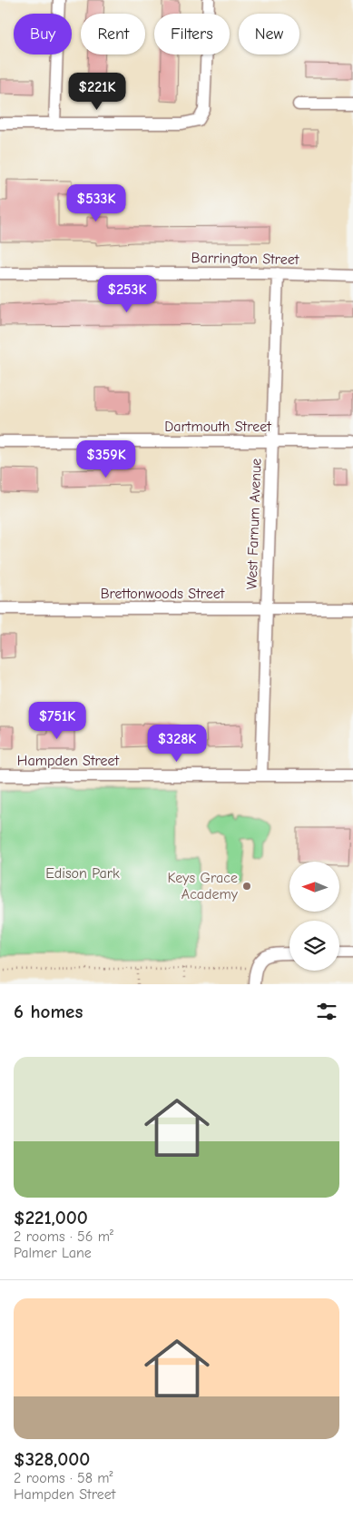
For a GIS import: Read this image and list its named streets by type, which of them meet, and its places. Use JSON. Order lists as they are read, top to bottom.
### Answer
{
  "streets": {
    "street": [
      "Barrington Street",
      "Dartmouth Street",
      "West Farnum Avenue",
      "Brettonwoods Street",
      "Hampden Street"
    ]
  },
  "crossings": [
    ["Barrington Street", "West Farnum Avenue"],
    ["Dartmouth Street", "West Farnum Avenue"],
    ["West Farnum Avenue", "Brettonwoods Street"],
    ["West Farnum Avenue", "Hampden Street"]
  ],
  "parks": ["Edison Park"],
  "places": ["Keys Grace Academy"],
  "north": "left",
  "page": {
    "chip": [
      "Buy",
      "Rent",
      "Filters",
      "New"
    ],
    "price": [
      "$221K",
      "$533K",
      "$253K",
      "$359K",
      "$751K",
      "$328K"
    ],
    "heading": "6 homes",
    "list": [
      {
        "name": "$221,000",
        "note": "2 rooms · 56 m² · Palmer Lane"
      },
      {
        "name": "$328,000",
        "note": "2 rooms · 58 m² · Hampden Street"
      }
    ]
  }
}
